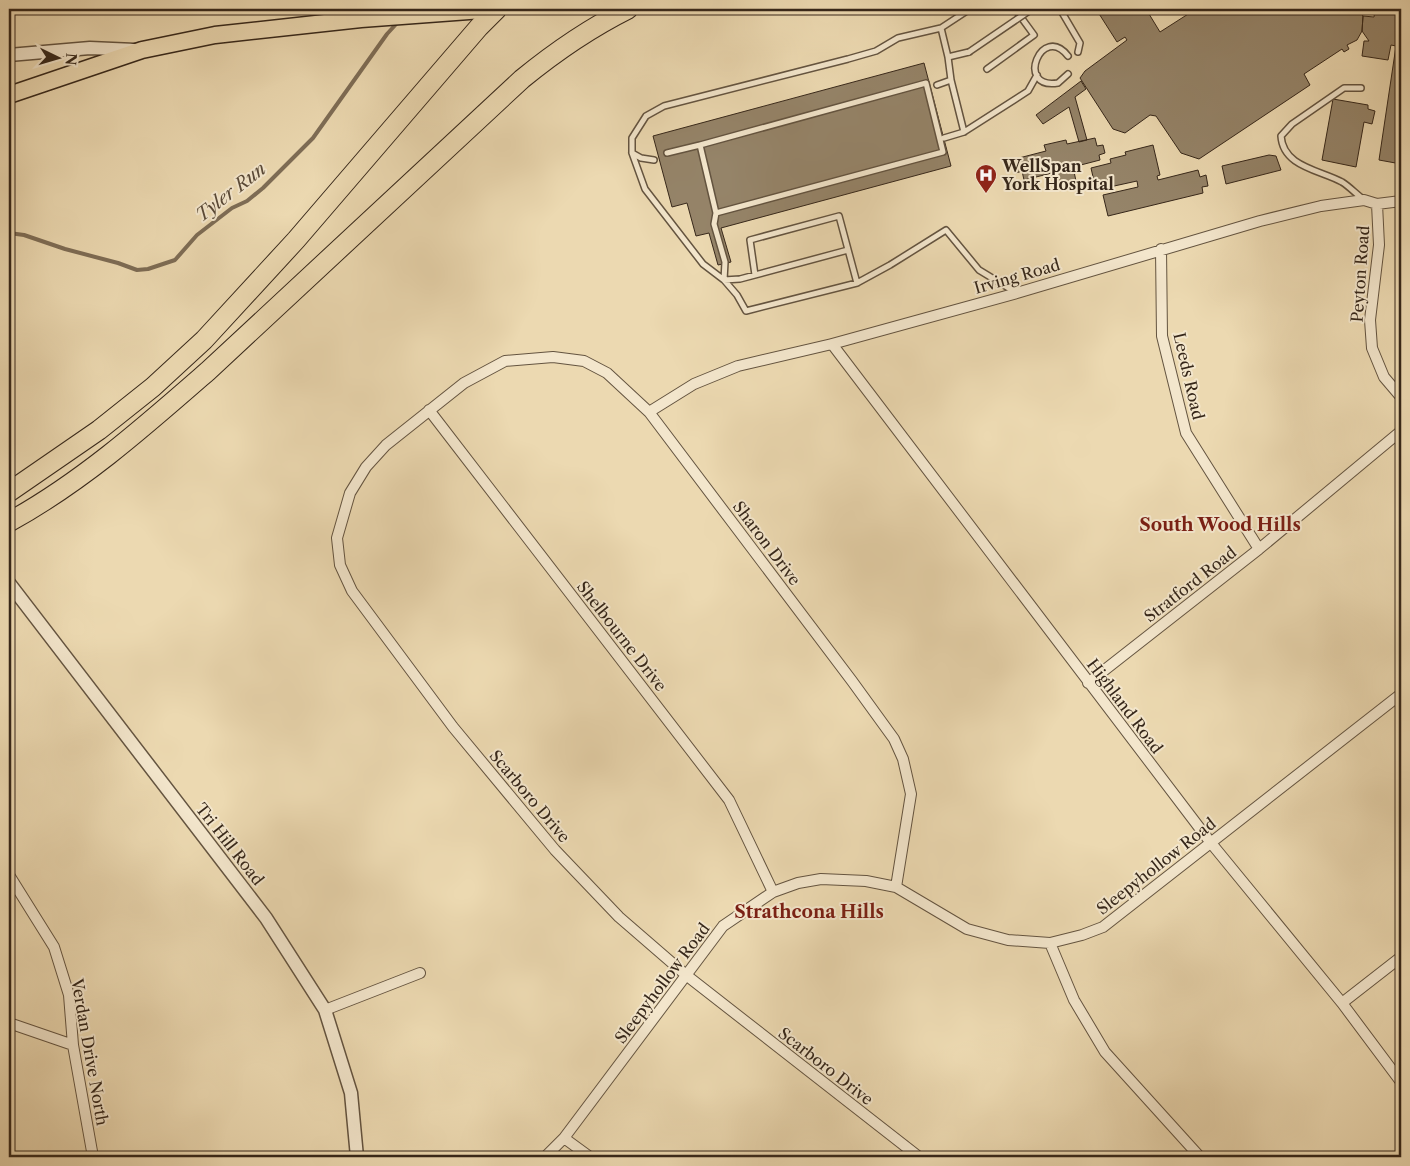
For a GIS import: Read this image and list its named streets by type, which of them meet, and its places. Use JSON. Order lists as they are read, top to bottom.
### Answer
{
  "streets": {
    "street": [
      "Peyton Road",
      "Irving Road",
      "Leeds Road",
      "Sharon Drive",
      "Stratford Road",
      "Shelbourne Drive",
      "Highland Road",
      "Scarboro Drive",
      "Tri Hill Road",
      "Sleepyhollow Road",
      "Verdan Drive North"
    ]
  },
  "crossings": [
    ["Peyton Road", "Irving Road"],
    ["Irving Road", "Leeds Road"],
    ["Irving Road", "Sharon Drive"],
    ["Irving Road", "Highland Road"],
    ["Leeds Road", "Stratford Road"],
    ["Sharon Drive", "Scarboro Drive"],
    ["Sharon Drive", "Sleepyhollow Road"],
    ["Stratford Road", "Highland Road"],
    ["Shelbourne Drive", "Scarboro Drive"],
    ["Shelbourne Drive", "Sleepyhollow Road"],
    ["Highland Road", "Sleepyhollow Road"],
    ["Scarboro Drive", "Sleepyhollow Road"]
  ],
  "districts": ["South Wood Hills", "Strathcona Hills"],
  "water": ["Tyler Run"],
  "places": {
    "hospital": ["WellSpan York Hospital"]
  },
  "north": "right"
}
